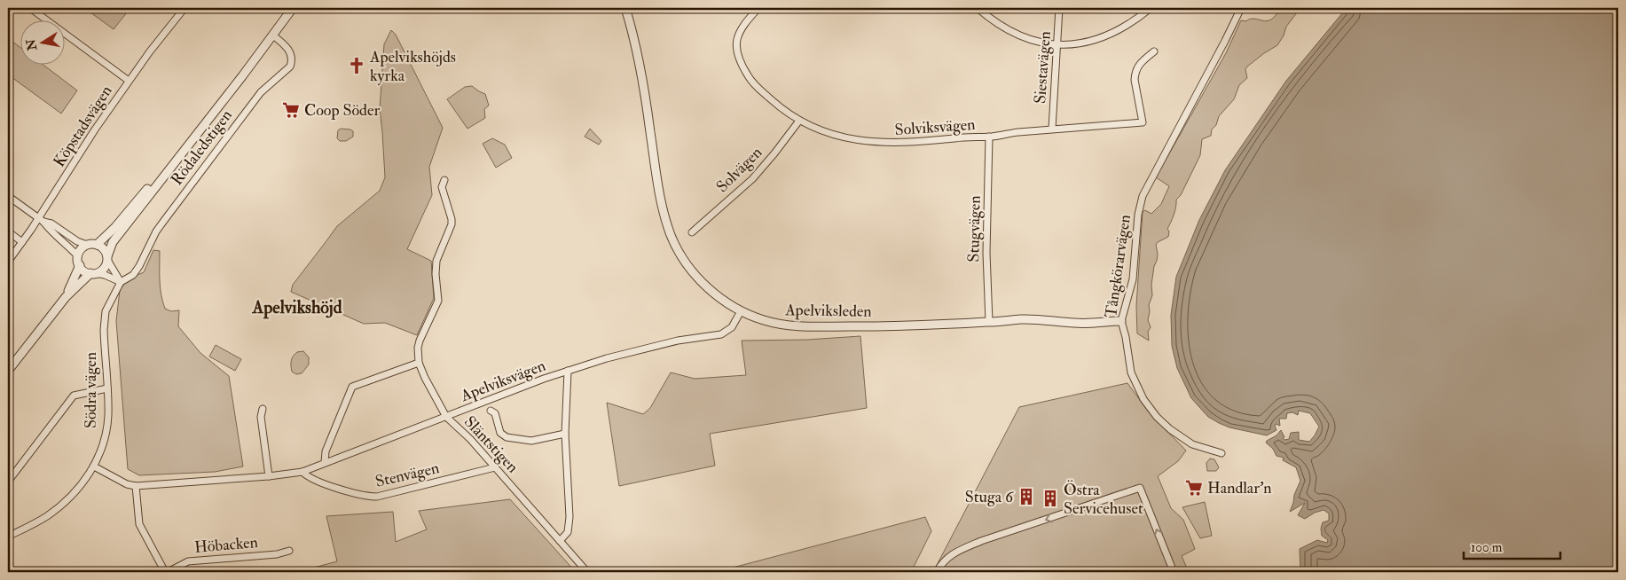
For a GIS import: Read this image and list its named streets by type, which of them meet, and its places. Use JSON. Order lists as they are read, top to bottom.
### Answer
{
  "streets": {
    "street": [
      "Siestavägen",
      "Köpstadsvägen",
      "Solviksvägen",
      "Rödaledstigen",
      "Solvägen",
      "Stugvägen",
      "Tångkörarvägen",
      "Apelviksleden",
      "Apelviksvägen",
      "Södra vägen",
      "Släntstigen",
      "Stenvägen",
      "Höbacken"
    ]
  },
  "crossings": [
    ["Siestavägen", "Solviksvägen"],
    ["Solviksvägen", "Solvägen"],
    ["Solviksvägen", "Stugvägen"],
    ["Rödaledstigen", "Södra vägen"],
    ["Stugvägen", "Apelviksleden"],
    ["Tångkörarvägen", "Apelviksleden"],
    ["Apelviksleden", "Apelviksvägen"],
    ["Apelviksvägen", "Södra vägen"],
    ["Apelviksvägen", "Släntstigen"],
    ["Apelviksvägen", "Stenvägen"],
    ["Släntstigen", "Stenvägen"]
  ],
  "districts": ["Apelvikshöjd"],
  "places": {
    "church": ["Apelvikshöjds kyrka"],
    "supermarket": ["Coop Söder", "Handlar'n"],
    "building": ["Stuga 6", "Östra Servicehuset"]
  },
  "scale_bar": "100 m",
  "north": "left"
}
